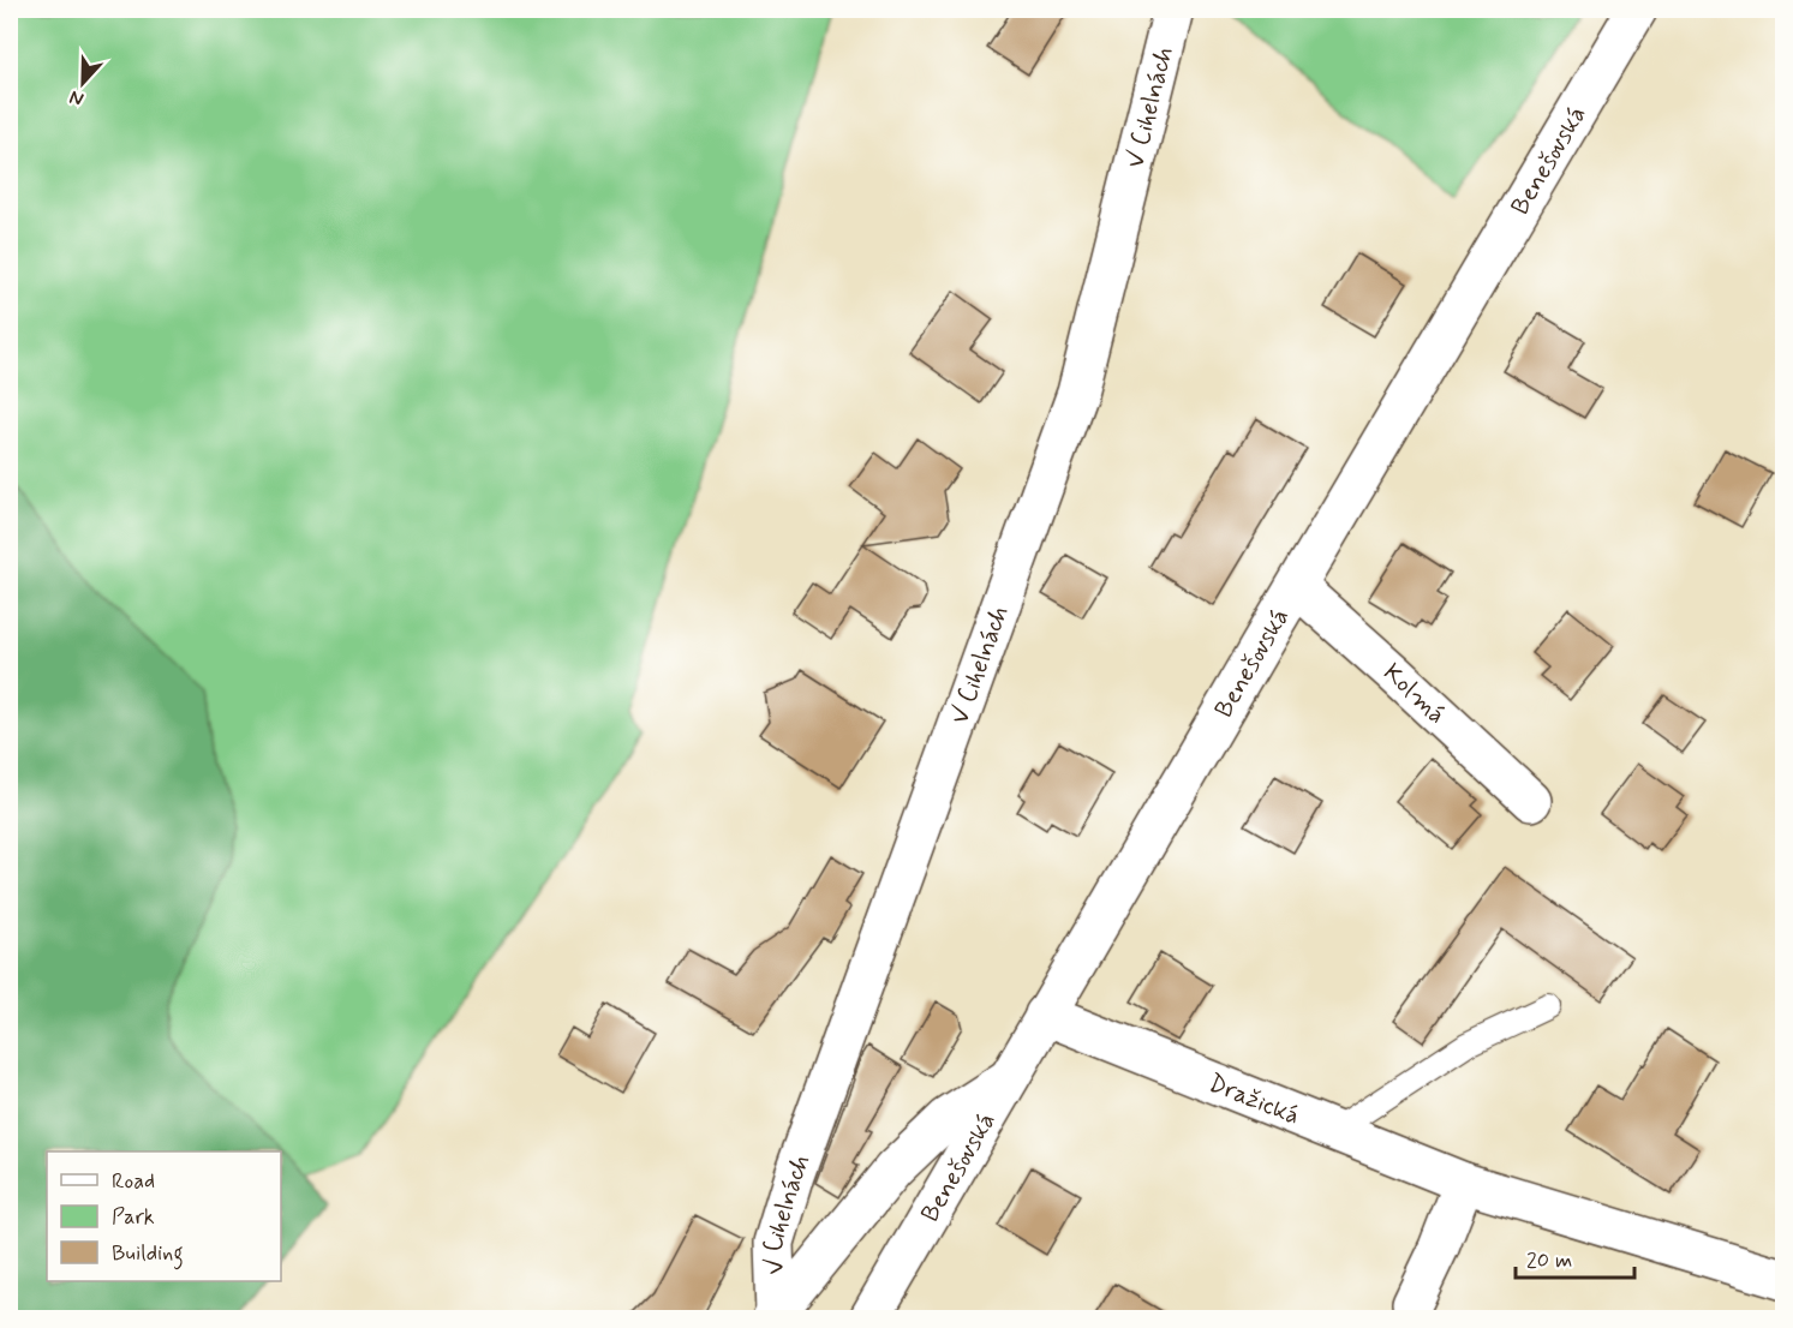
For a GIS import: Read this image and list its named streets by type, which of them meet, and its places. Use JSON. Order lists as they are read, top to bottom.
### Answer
{
  "streets": {
    "street": [
      "V Cihelnách",
      "Benešovská",
      "Kolmá",
      "Dražická"
    ]
  },
  "crossings": [
    ["Benešovská", "Kolmá"],
    ["Benešovská", "Dražická"]
  ],
  "legend": ["Road", "Park", "Building"],
  "scale_bar": "20 m",
  "north": "bottom"
}
